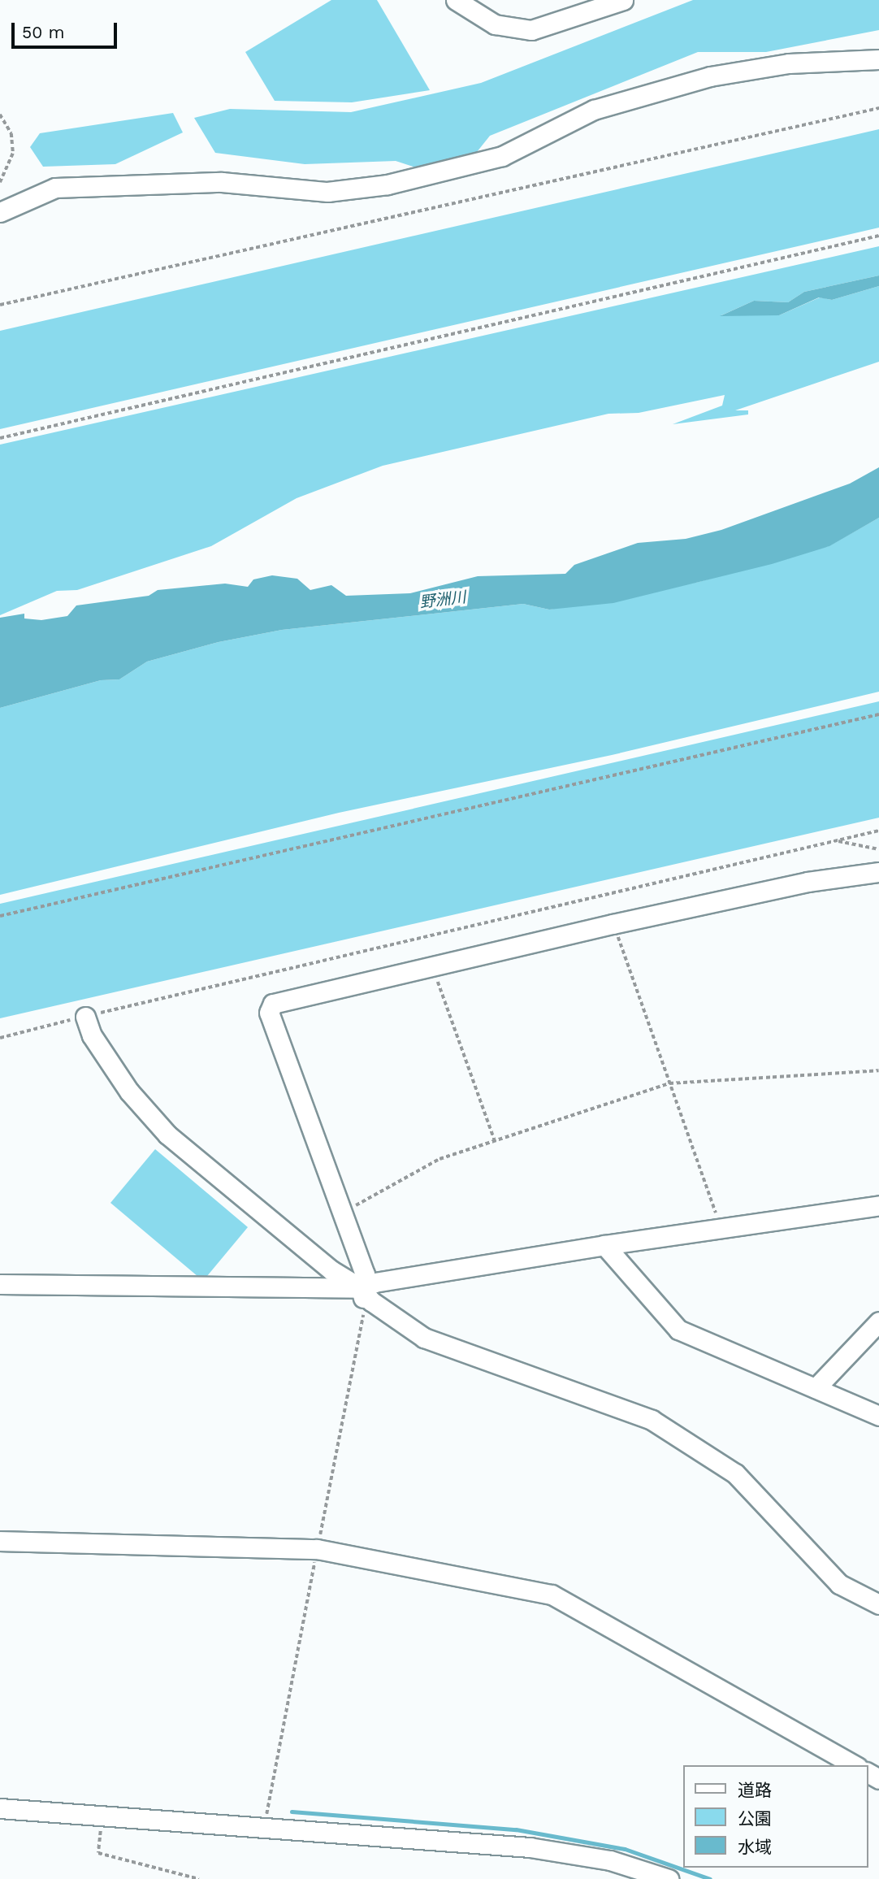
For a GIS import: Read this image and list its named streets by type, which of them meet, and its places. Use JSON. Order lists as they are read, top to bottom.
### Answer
{
  "water": ["野洲川"],
  "legend": ["道路", "公園", "水域"],
  "scale_bar": "50 m"
}
